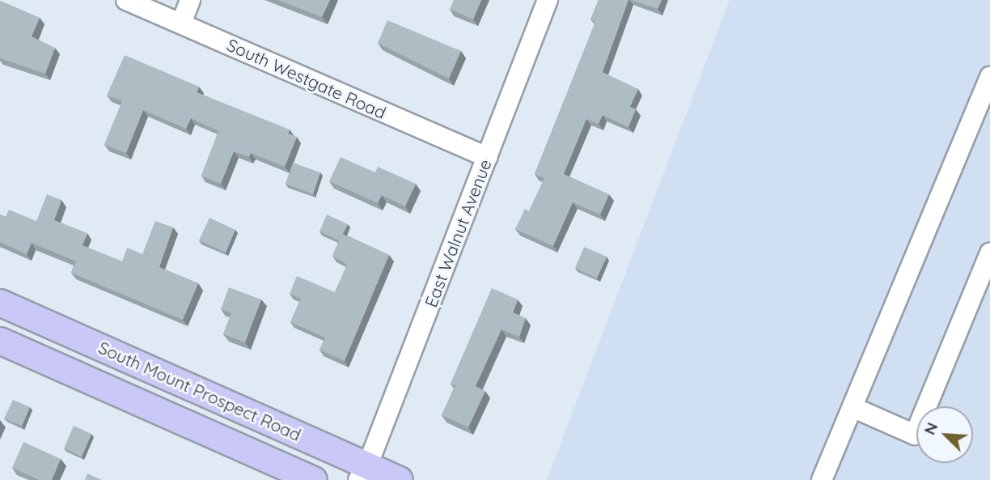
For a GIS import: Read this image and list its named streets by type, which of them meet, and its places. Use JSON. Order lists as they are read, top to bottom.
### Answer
{
  "streets": {
    "main road": ["South Mount Prospect Road"],
    "street": ["South Westgate Road", "East Walnut Avenue"]
  },
  "crossings": [
    ["South Westgate Road", "East Walnut Avenue"],
    ["East Walnut Avenue", "South Mount Prospect Road"]
  ],
  "north": "top left"
}
